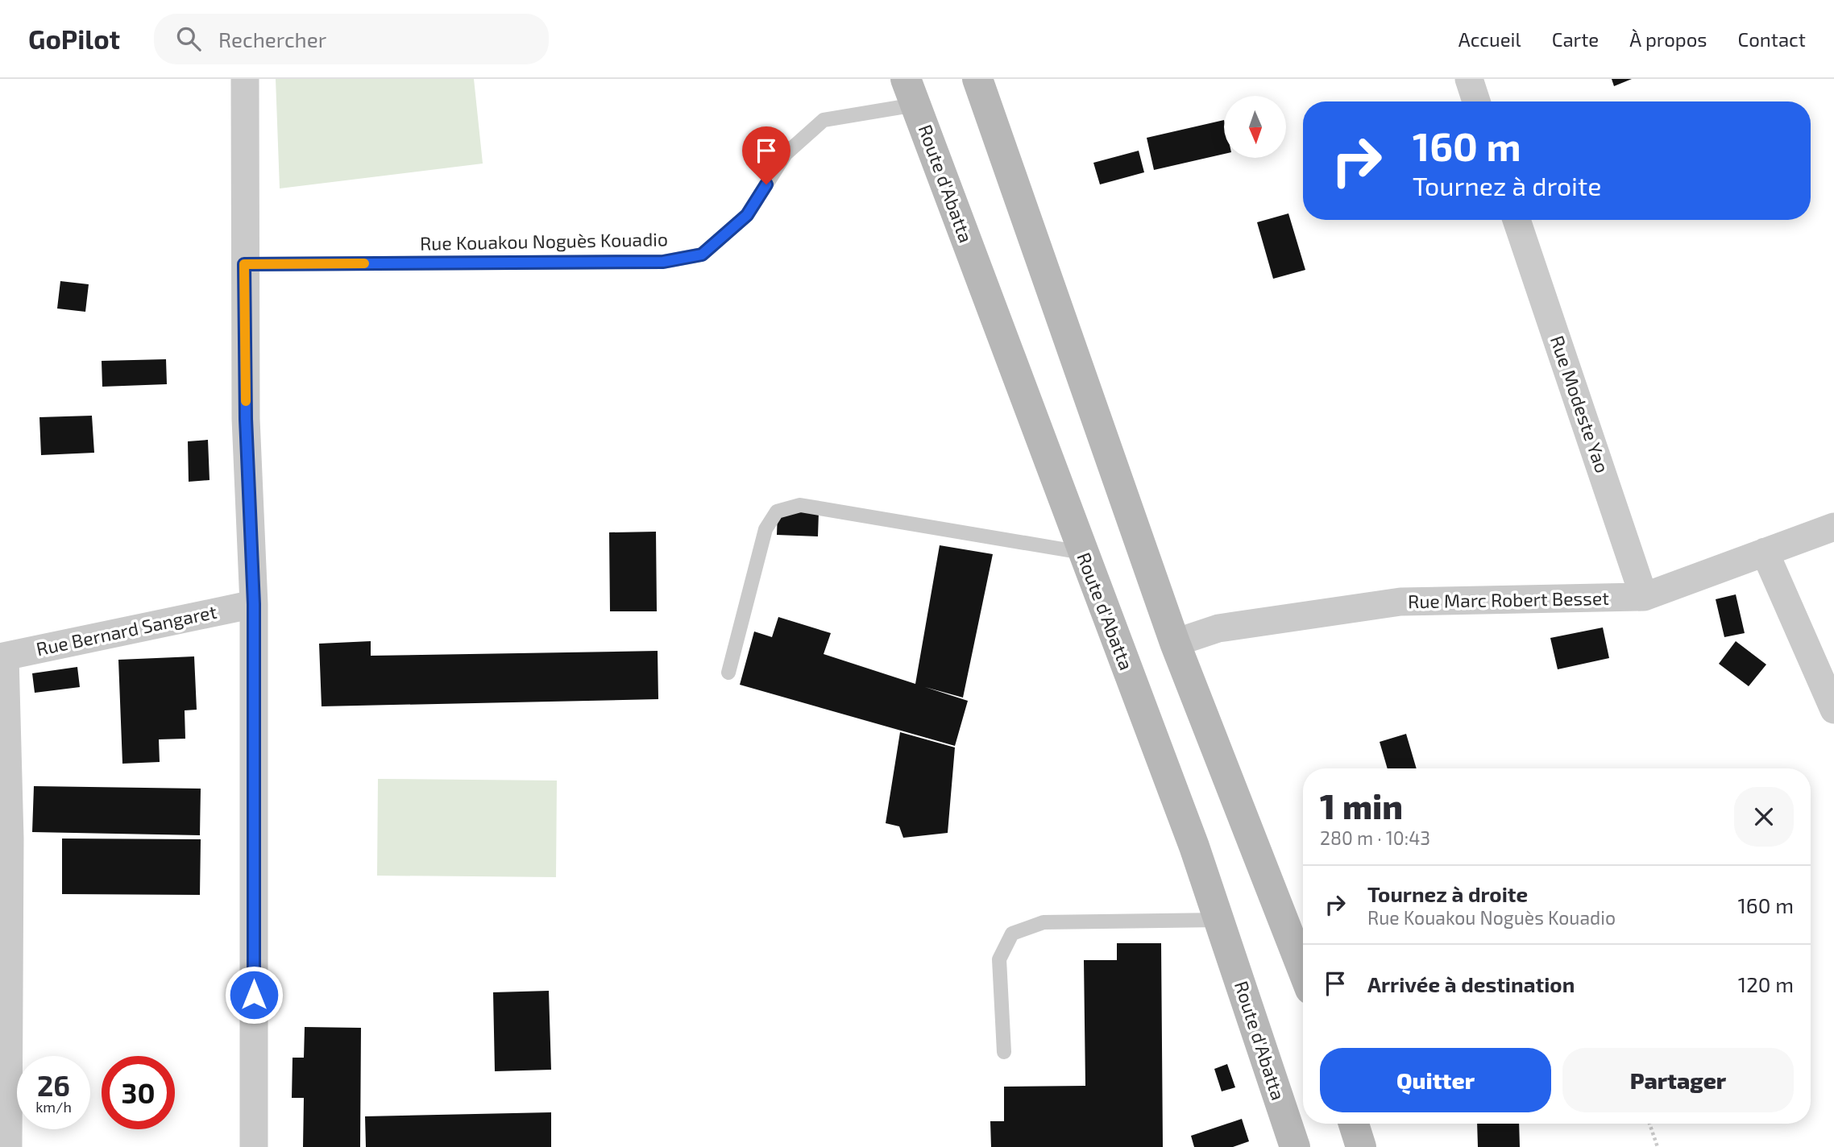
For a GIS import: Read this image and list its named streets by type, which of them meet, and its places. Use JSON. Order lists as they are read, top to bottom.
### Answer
{
  "streets": {
    "street": [
      "Route d'Abatta",
      "Rue Modeste Yao",
      "Rue Marc Robert Besset",
      "Rue Bernard Sangaret"
    ],
    "lane": ["Rue Kouakou Noguès Kouadio"]
  },
  "crossings": [
    ["Route d'Abatta", "Rue Kouakou Noguès Kouadio"],
    ["Rue Modeste Yao", "Rue Marc Robert Besset"]
  ],
  "north": "bottom",
  "page": {
    "header": "GoPilot",
    "search": "Rechercher",
    "nav": [
      "Accueil",
      "Carte",
      "À propos",
      "Contact"
    ],
    "turn": ["160 m", "Tournez à droite"],
    "heading": ["1 min", "280 m · 10:43"],
    "list": [
      {
        "name": "Tournez à droite",
        "note": "Rue Kouakou Noguès Kouadio",
        "value": "160 m"
      },
      {
        "name": "Arrivée à destination",
        "value": "120 m"
      }
    ],
    "buttons": ["Quitter", "Partager"],
    "speed": "26 km/h",
    "limit": "30"
  }
}
